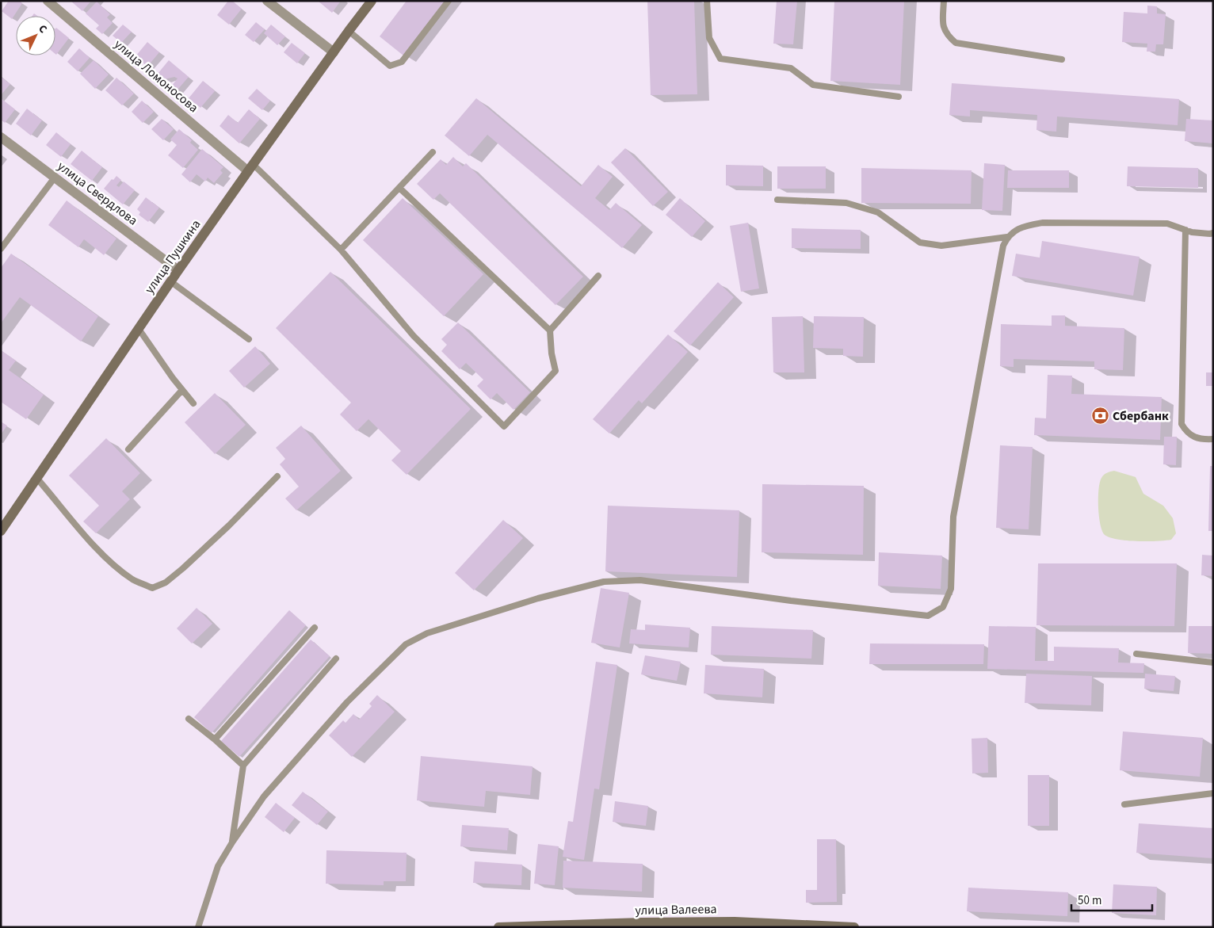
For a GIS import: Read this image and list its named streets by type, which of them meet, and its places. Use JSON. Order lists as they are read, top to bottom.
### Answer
{
  "streets": {
    "street": [
      "улица Ломоносова",
      "улица Свердлова",
      "улица Пушкина",
      "улица Валеева"
    ]
  },
  "crossings": [
    ["улица Ломоносова", "улица Пушкина"],
    ["улица Свердлова", "улица Пушкина"]
  ],
  "places": {
    "bank": ["Сбербанк"]
  },
  "scale_bar": "50 m",
  "north": "top right"
}
